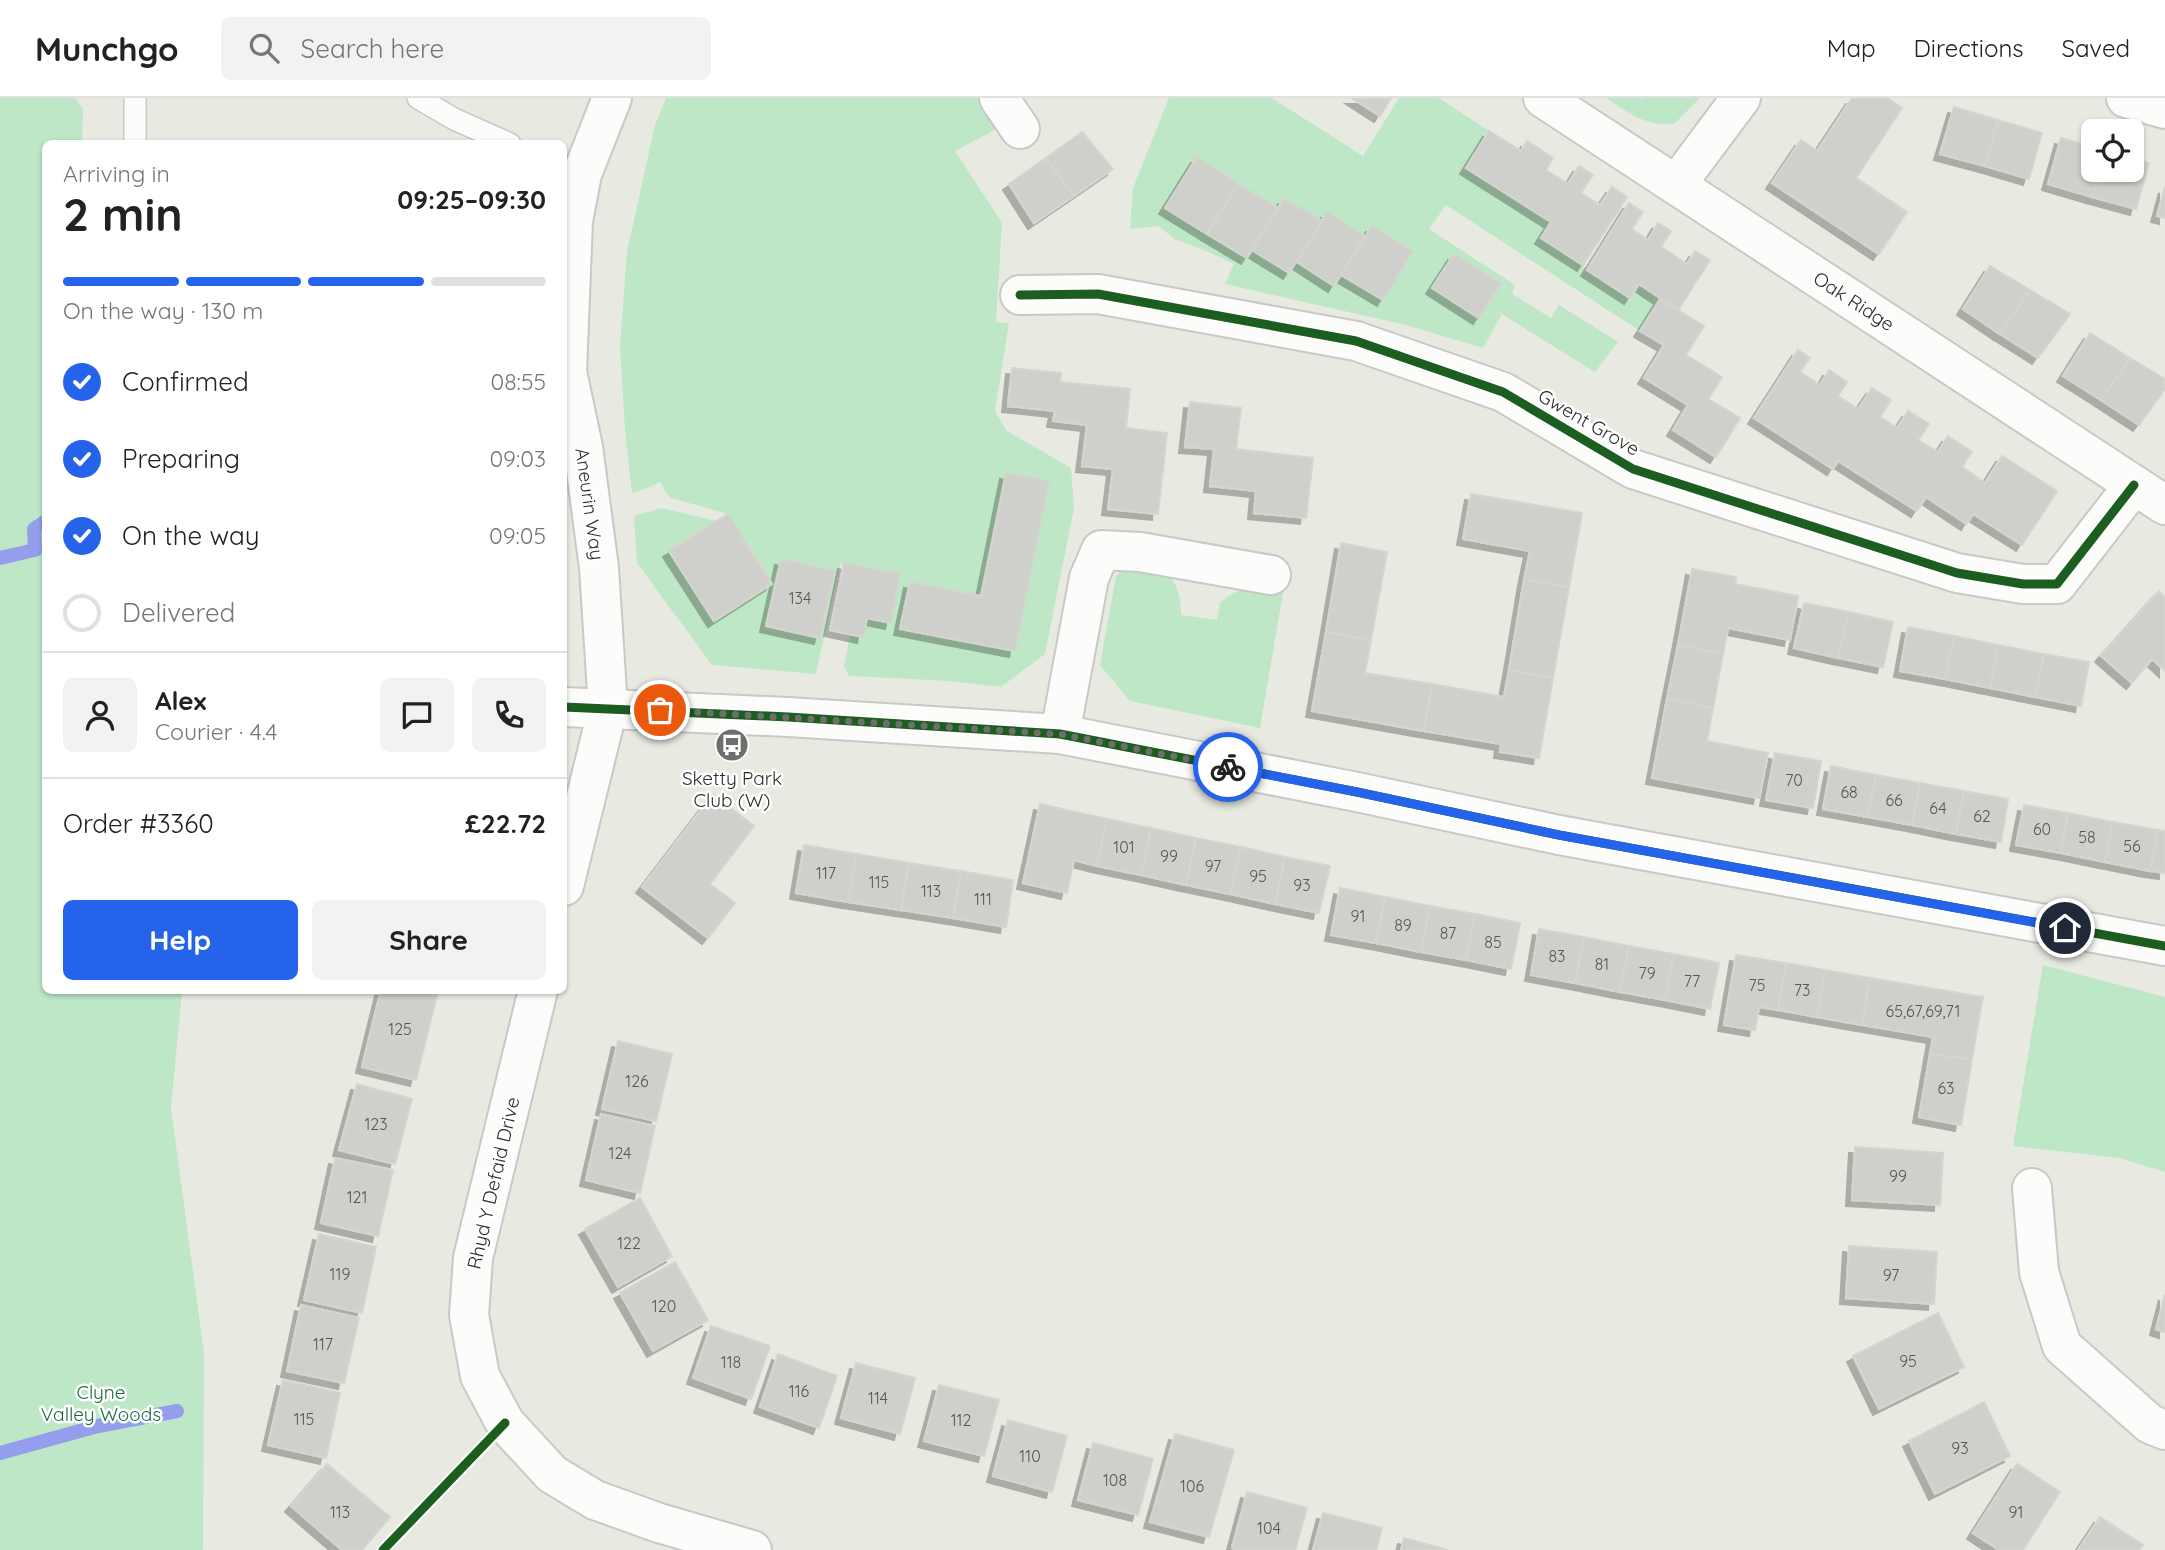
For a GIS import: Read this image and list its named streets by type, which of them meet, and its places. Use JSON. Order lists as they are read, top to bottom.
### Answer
{
  "streets": {
    "street": [
      "Oak Ridge",
      "Gwent Grove",
      "Aneurin Way",
      "Rhyd Y Defaid Drive"
    ]
  },
  "crossings": [
    ["Oak Ridge", "Gwent Grove"]
  ],
  "parks": ["Clyne Valley Woods"],
  "places": {
    "bus stop": ["Sketty Park Club (W)"]
  },
  "house_numbers": [
    "134",
    "70",
    "68",
    "66",
    "64",
    "62",
    "60",
    "58",
    "56",
    "101",
    "99",
    "97",
    "117",
    "95",
    "115",
    "93",
    "113",
    "111",
    "91",
    "89",
    "87",
    "85",
    "83",
    "81",
    "79",
    "77",
    "75",
    "73",
    "65,67,69,71",
    "125",
    "126",
    "63",
    "123",
    "124",
    "99",
    "121",
    "122",
    "119",
    "97",
    "120",
    "117",
    "95",
    "118",
    "116",
    "114",
    "115",
    "112",
    "93",
    "110",
    "108",
    "106",
    "113",
    "91",
    "104"
  ],
  "page": {
    "header": "Munchgo",
    "search": "Search here",
    "nav": ["Map", "Directions", "Saved"],
    "heading": ["2 min", "Arriving in", "09:25–09:30"],
    "panel": [
      "Alex",
      "Courier · 4.4",
      "Order #3360",
      "£22.72"
    ],
    "bar": "On the way · 130 m",
    "list": [
      ["Confirmed", "08:55"],
      ["Preparing", "09:03"],
      ["On the way", "09:05"],
      "Delivered"
    ],
    "buttons": ["Help", "Share"]
  }
}
